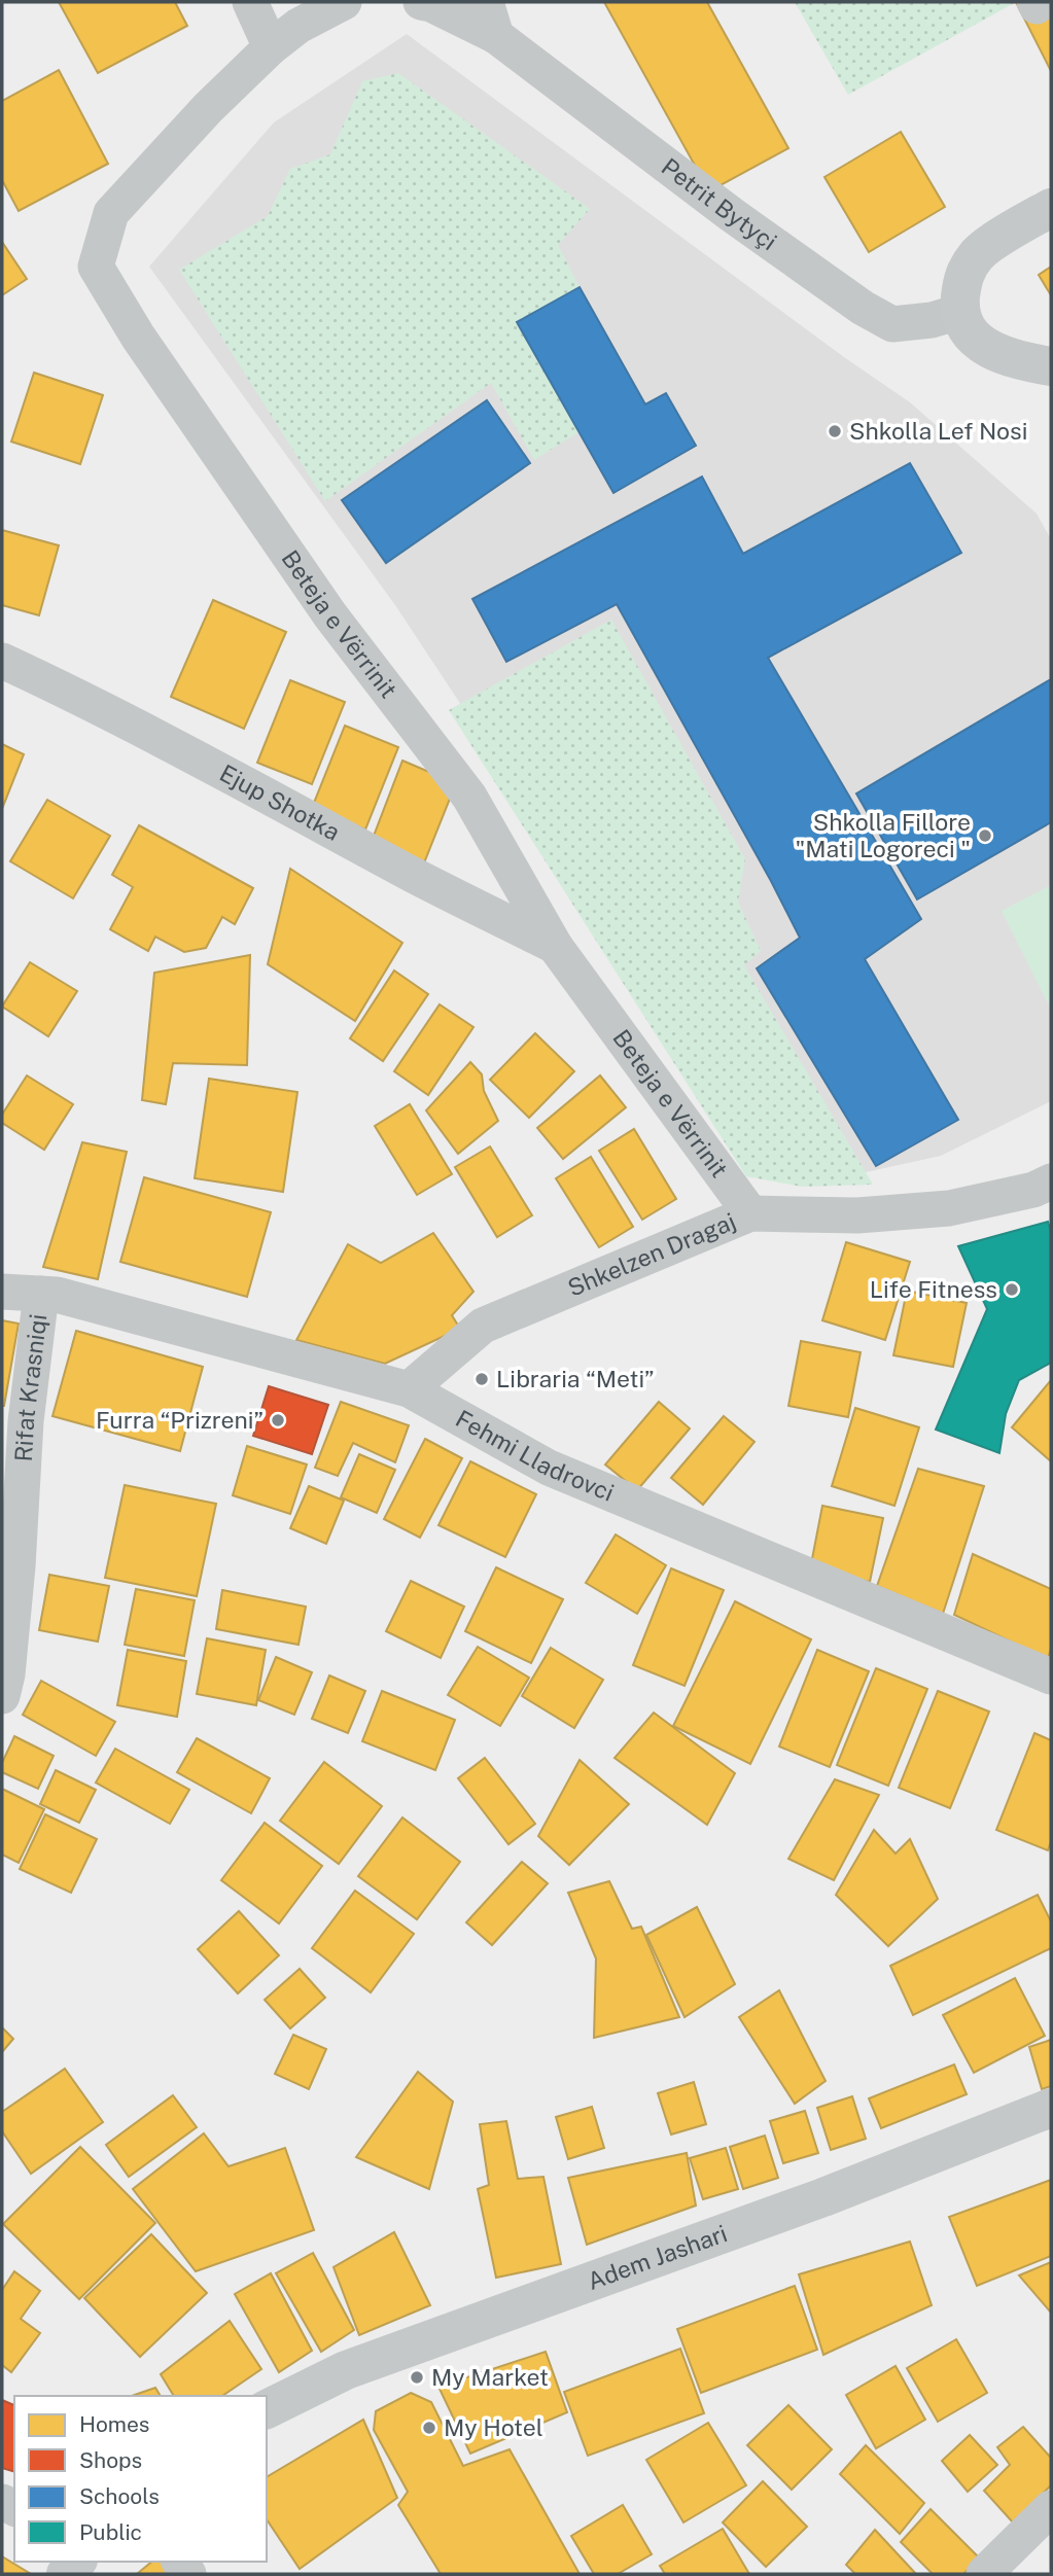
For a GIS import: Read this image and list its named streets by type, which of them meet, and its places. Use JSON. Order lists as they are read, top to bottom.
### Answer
{
  "streets": {
    "street": [
      "Petrit Bytyçi",
      "Beteja e Vërrinit",
      "Ejup Shotka",
      "Shkelzen Dragaj",
      "Rifat Krasniqi",
      "Fehmi Lladrovci",
      "Adem Jashari"
    ]
  },
  "crossings": [
    ["Beteja e Vërrinit", "Ejup Shotka"],
    ["Beteja e Vërrinit", "Shkelzen Dragaj"],
    ["Shkelzen Dragaj", "Fehmi Lladrovci"],
    ["Rifat Krasniqi", "Fehmi Lladrovci"]
  ],
  "places": [
    "Shkolla Lef Nosi",
    "Shkolla Fillore \"Mati Logoreci \"",
    "Life Fitness",
    "Libraria “Meti”",
    "Furra “Prizreni”",
    "My Market",
    "My Hotel"
  ],
  "legend": [
    "Homes",
    "Shops",
    "Schools",
    "Public"
  ]
}
